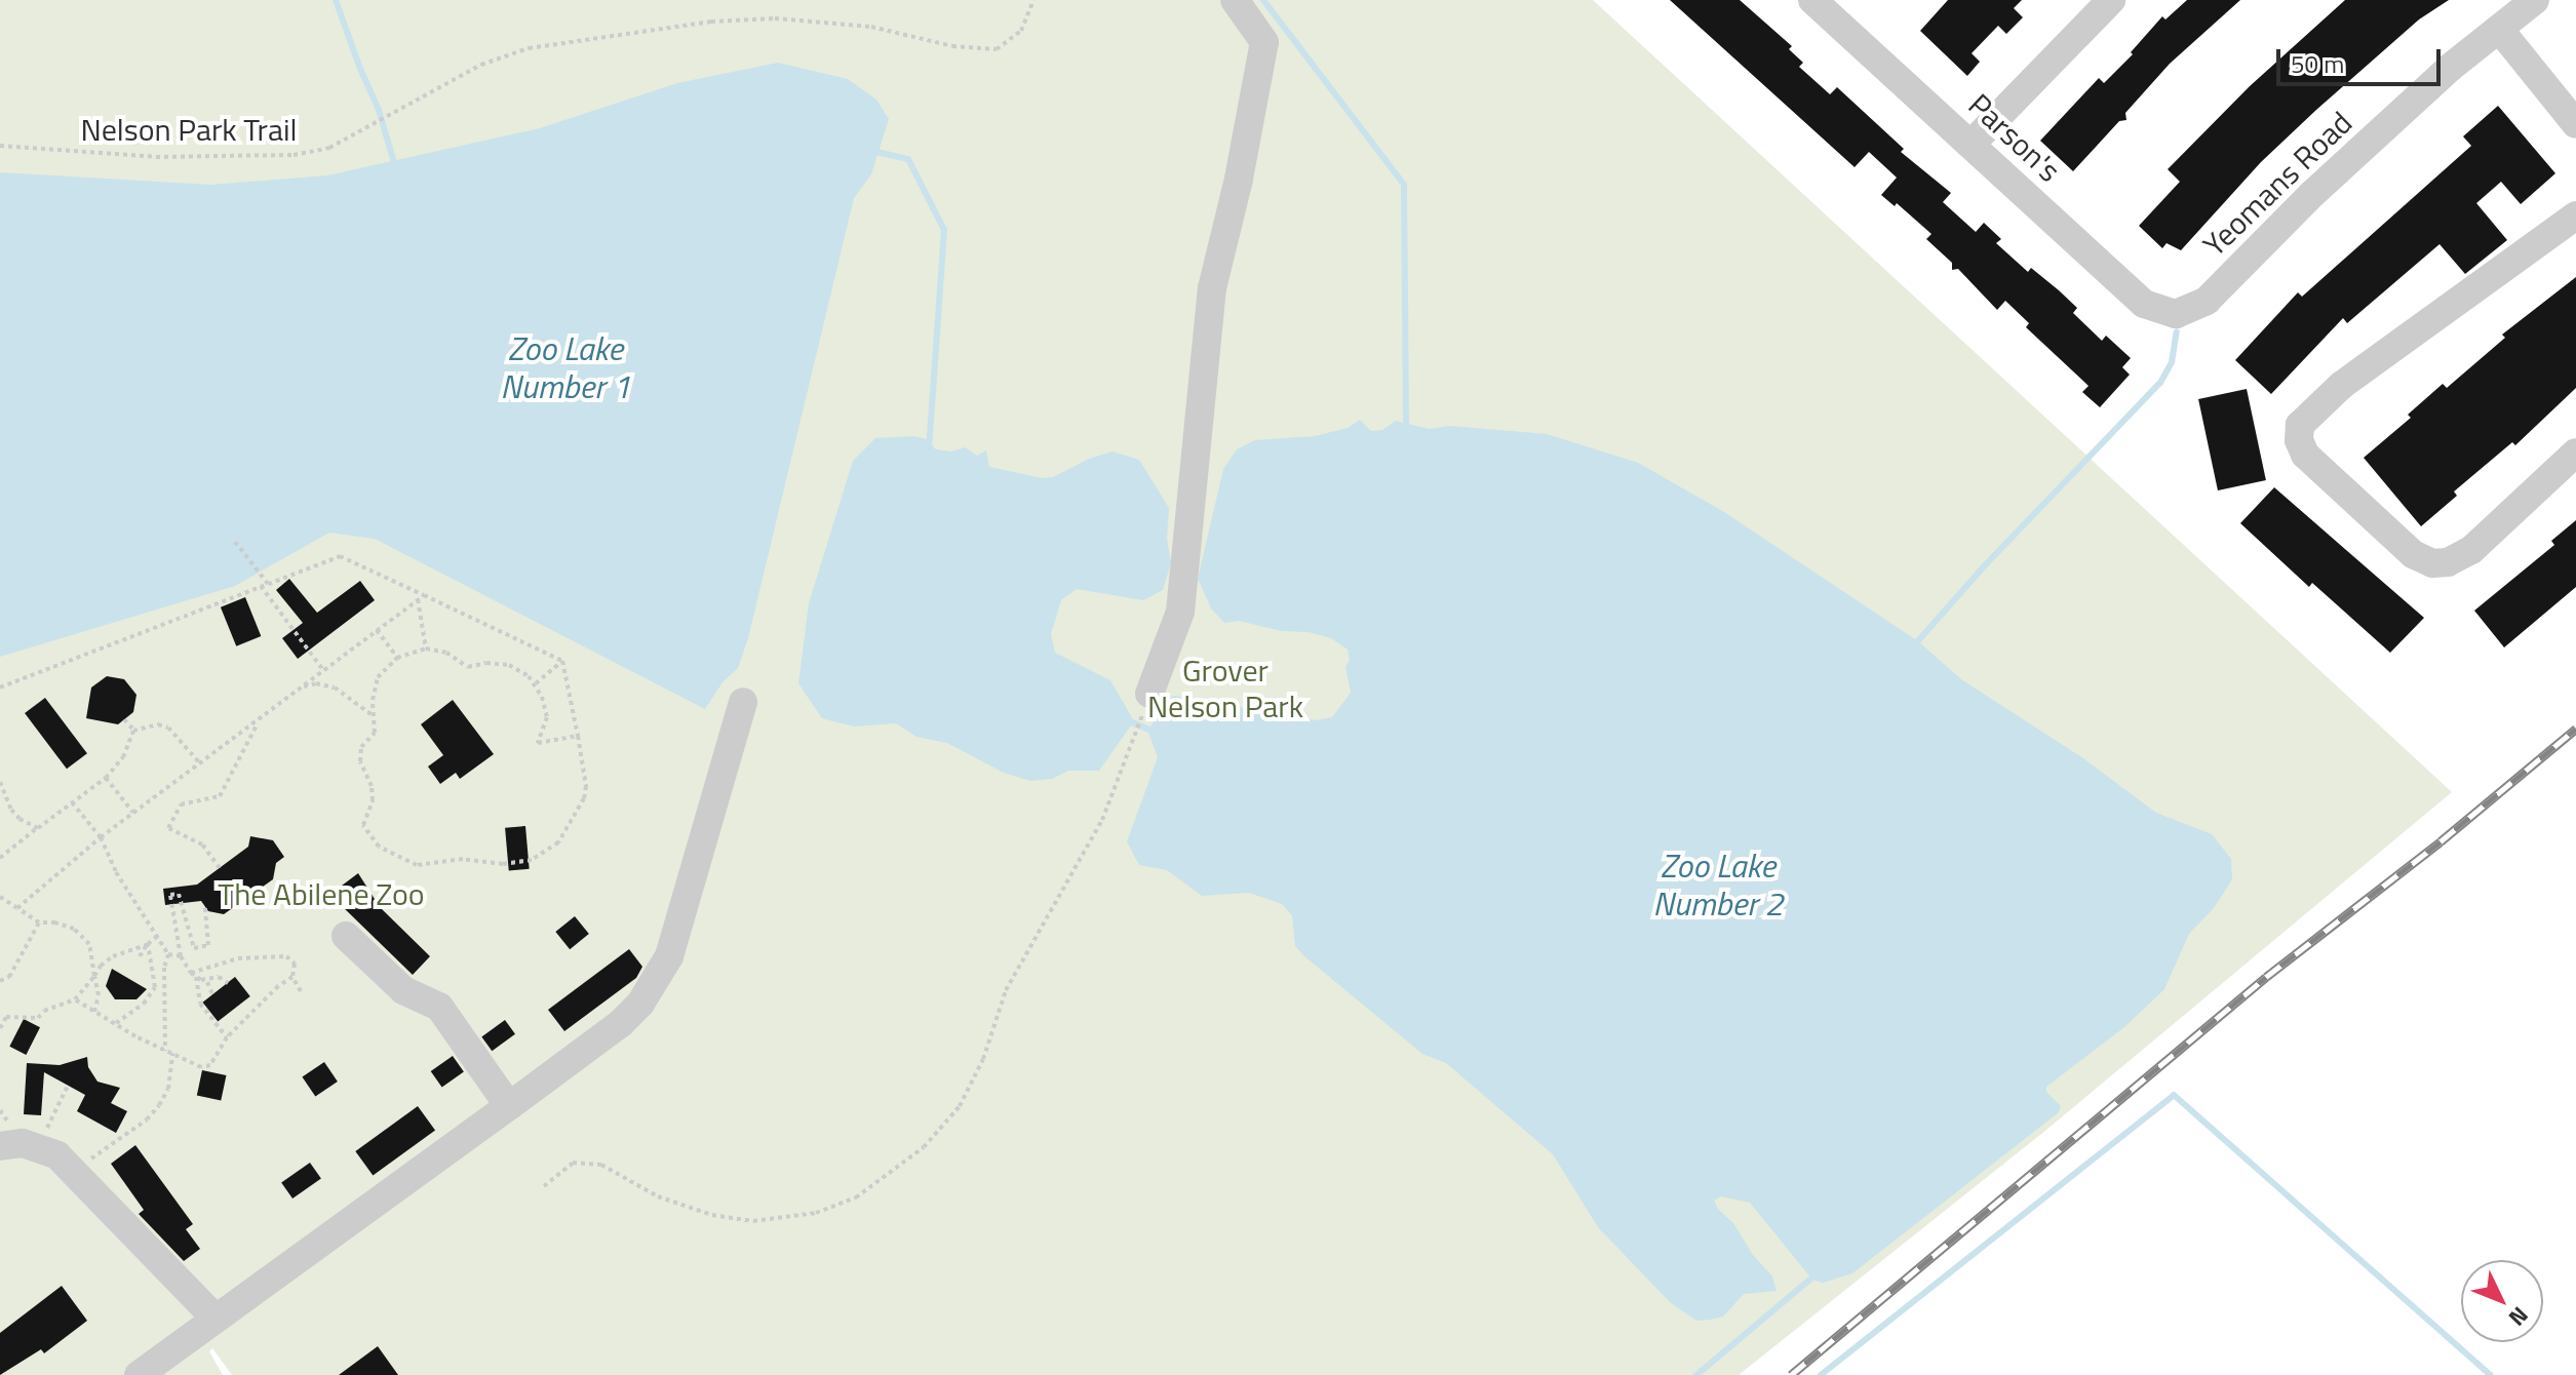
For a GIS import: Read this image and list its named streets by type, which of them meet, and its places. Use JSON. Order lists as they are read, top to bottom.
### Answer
{
  "streets": {
    "street": ["Parson's", "Yeomans Road"],
    "path": ["Nelson Park Trail"]
  },
  "crossings": [
    ["Parson's", "Yeomans Road"]
  ],
  "water": ["Zoo Lake Number 1", "Zoo Lake Number 2"],
  "parks": ["Grover Nelson Park", "The Abilene Zoo"],
  "scale_bar": "50 m",
  "north": "bottom right"
}
